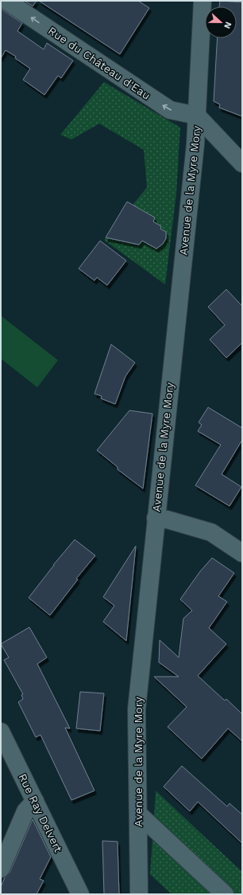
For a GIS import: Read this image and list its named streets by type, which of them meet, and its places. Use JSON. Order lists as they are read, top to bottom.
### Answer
{
  "streets": {
    "street": ["Rue du Château d'Eau", "Avenue de la Myre Mory", "Rue Ray Delvert"]
  },
  "crossings": [
    ["Rue du Château d'Eau", "Avenue de la Myre Mory"]
  ],
  "one_way": ["Rue du Château d'Eau"],
  "north": "right"
}
